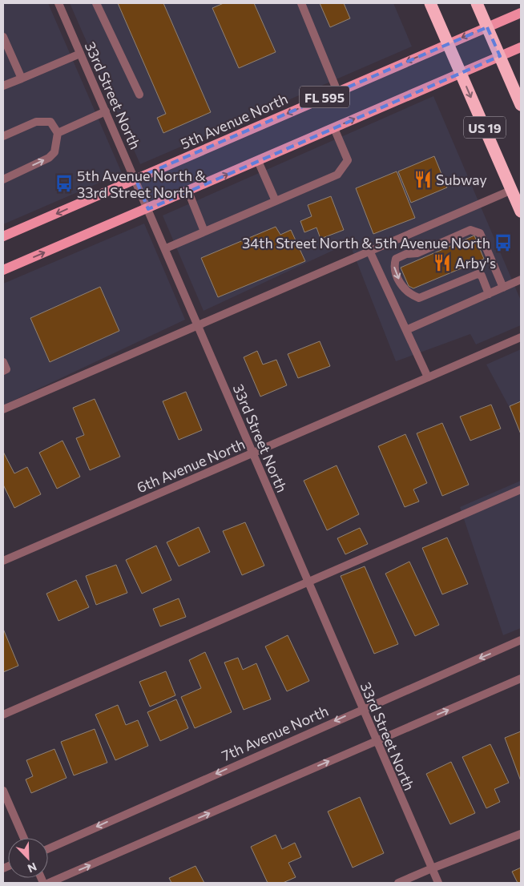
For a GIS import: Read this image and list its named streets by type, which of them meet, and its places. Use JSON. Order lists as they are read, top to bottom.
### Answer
{
  "streets": {
    "highway": ["US 19"],
    "main road": ["FL 595", "5th Avenue North"],
    "street": ["33rd Street North", "6th Avenue North", "7th Avenue North"]
  },
  "crossings": [
    ["33rd Street North", "FL 595"],
    ["33rd Street North", "5th Avenue North"],
    ["33rd Street North", "6th Avenue North"],
    ["33rd Street North", "7th Avenue North"],
    ["FL 595", "US 19"],
    ["5th Avenue North", "US 19"]
  ],
  "places": {
    "restaurant": ["Subway", "Arby's"],
    "bus stop": ["5th Avenue North & 33rd Street North", "34th Street North & 5th Avenue North"]
  },
  "north": "bottom right"
}
